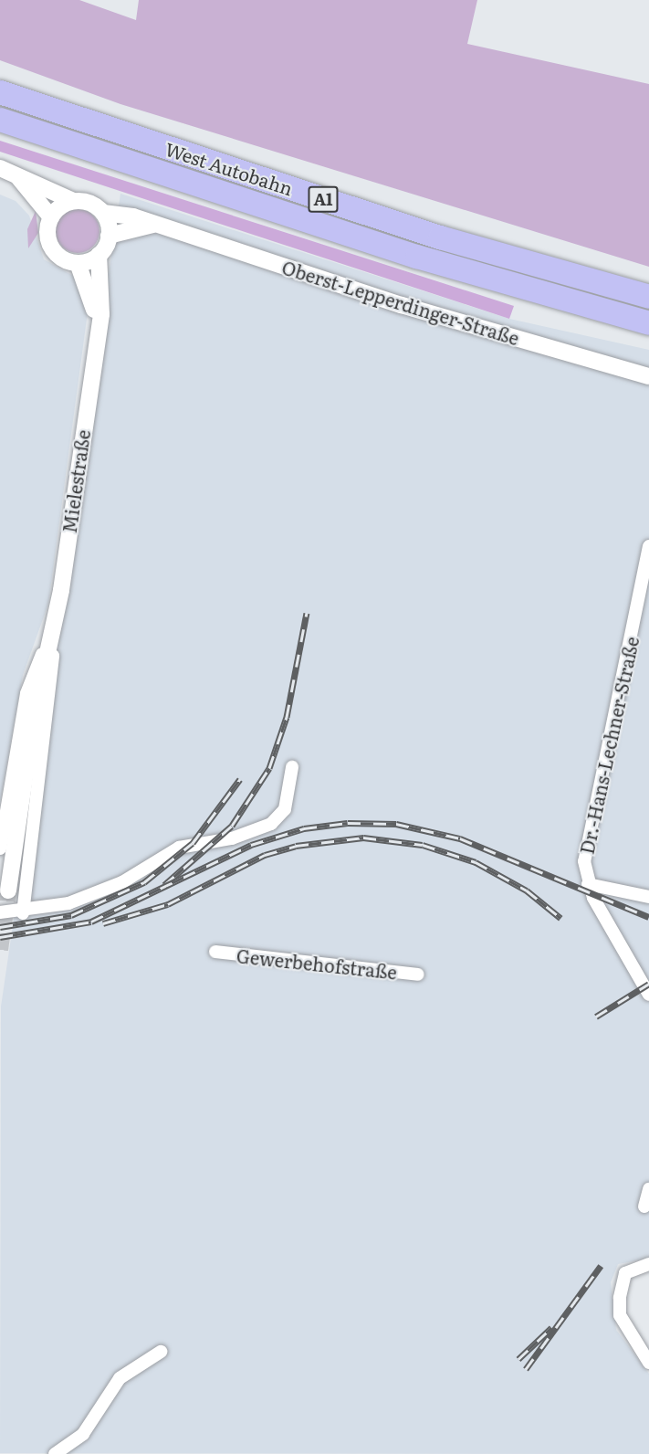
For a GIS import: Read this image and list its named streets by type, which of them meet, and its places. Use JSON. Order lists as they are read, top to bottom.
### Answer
{
  "streets": {
    "highway": ["West Autobahn", "A1"],
    "street": [
      "Oberst-Lepperdinger-Straße",
      "Mielestraße",
      "Dr.-Hans-Lechner-Straße",
      "Gewerbehofstraße"
    ]
  },
  "crossings": [
    ["Oberst-Lepperdinger-Straße", "Mielestraße"]
  ]
}
